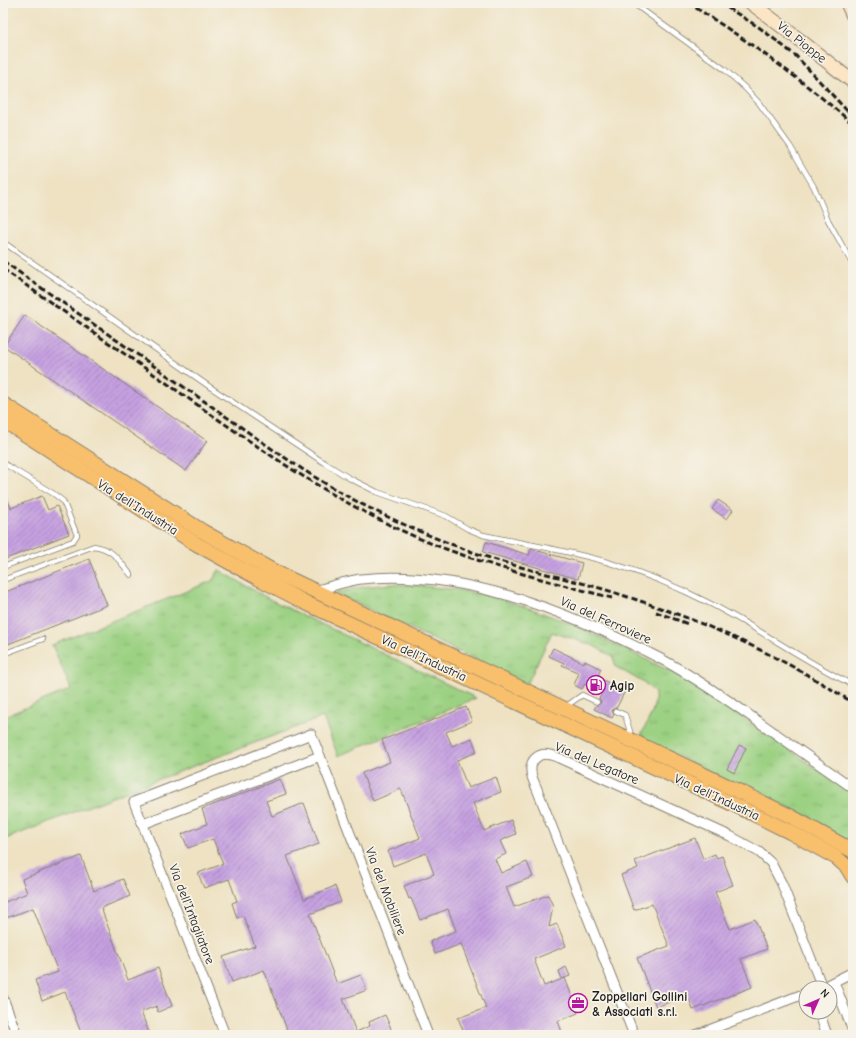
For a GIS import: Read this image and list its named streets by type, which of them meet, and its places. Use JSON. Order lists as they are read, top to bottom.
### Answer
{
  "streets": {
    "main road": ["Via dell'Industria"],
    "street": [
      "Via Pioppe",
      "Via del Ferroviere",
      "Via del Legatore",
      "Via del Mobiliere",
      "Via dell'Intagliatore"
    ]
  },
  "crossings": [
    ["Via dell'Industria", "Via del Ferroviere"],
    ["Via del Mobiliere", "Via dell'Intagliatore"]
  ],
  "places": {
    "fuel station": ["Agip"],
    "office": ["Zoppellari Gollini & Associati s.r.l."]
  },
  "north": "top right"
}
